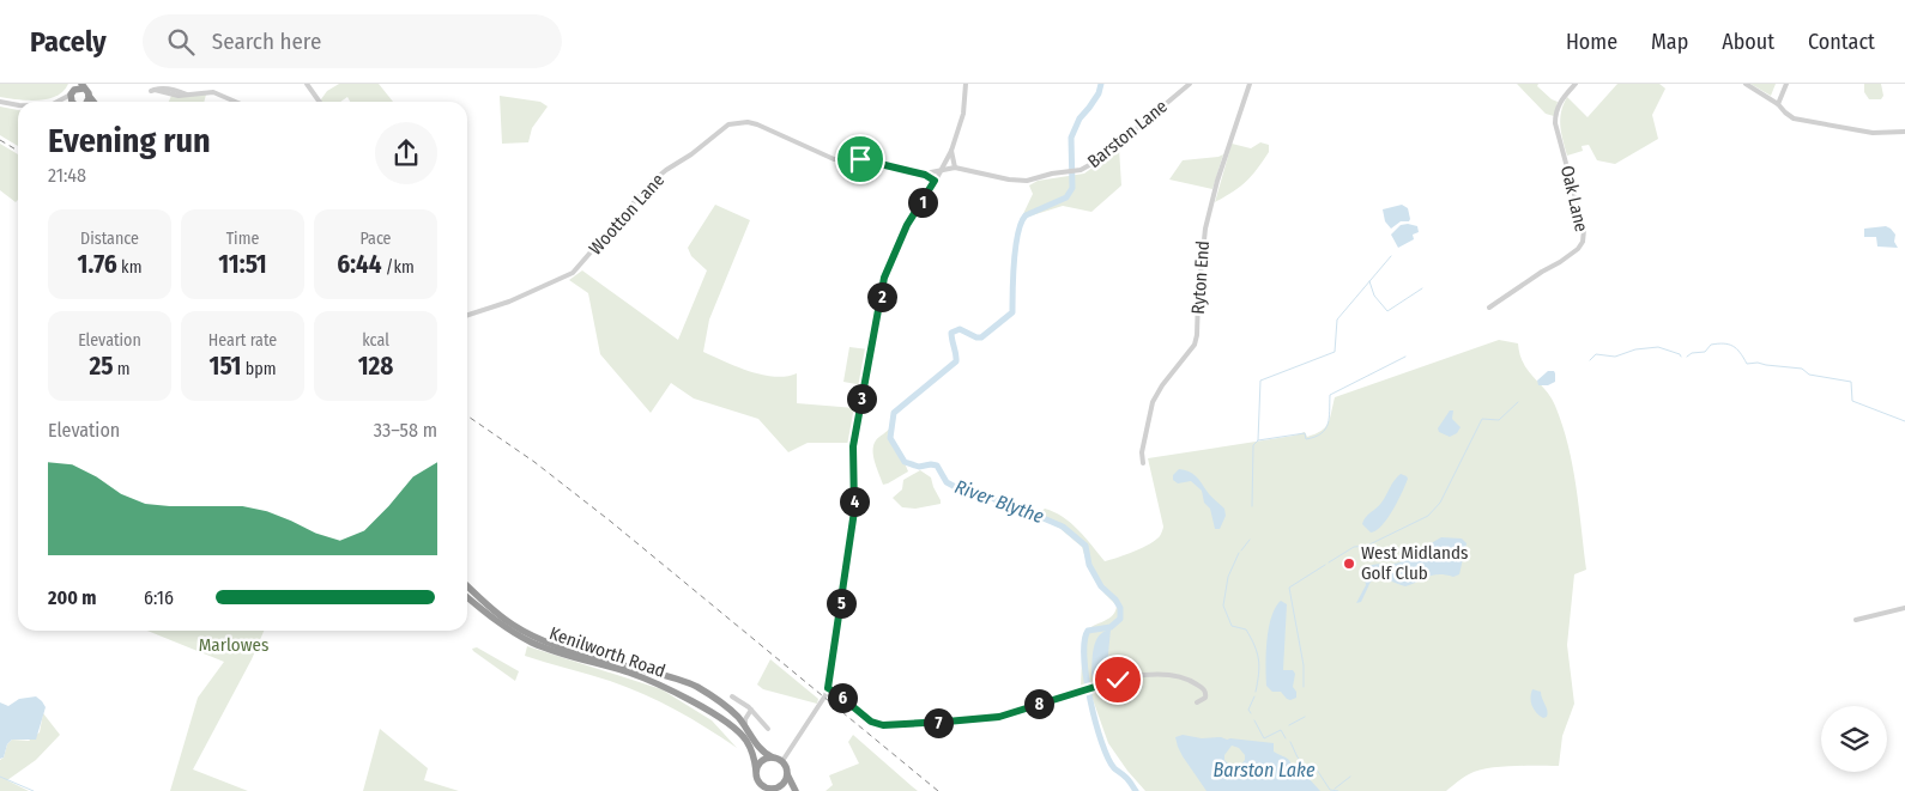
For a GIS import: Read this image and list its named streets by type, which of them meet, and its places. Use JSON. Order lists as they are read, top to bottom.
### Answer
{
  "streets": {
    "highway": ["Kenilworth Road"],
    "street": [
      "Barston Lane",
      "Oak Lane",
      "Wootton Lane",
      "Ryton End"
    ]
  },
  "water": ["River Blythe", "Barston Lake"],
  "parks": ["Marlowes"],
  "places": ["West Midlands Golf Club"],
  "page": {
    "header": "Pacely",
    "search": "Search here",
    "nav": [
      "Home",
      "Map",
      "About",
      "Contact"
    ],
    "heading": ["Evening run", "21:48"],
    "pins": [
      "1",
      "2",
      "3",
      "4",
      "5",
      "6",
      "8",
      "7"
    ],
    "stats": [
      ["Distance", "1.76 km"],
      ["Time", "11:51"],
      ["Pace", "6:44 /km"],
      ["Elevation", "25 m"],
      ["Heart rate", "151 bpm"],
      ["kcal", "128"]
    ],
    "chart": ["Elevation", "33–58 m"],
    "list": [
      {
        "name": "200 m",
        "note": "6:16"
      }
    ]
  }
}
